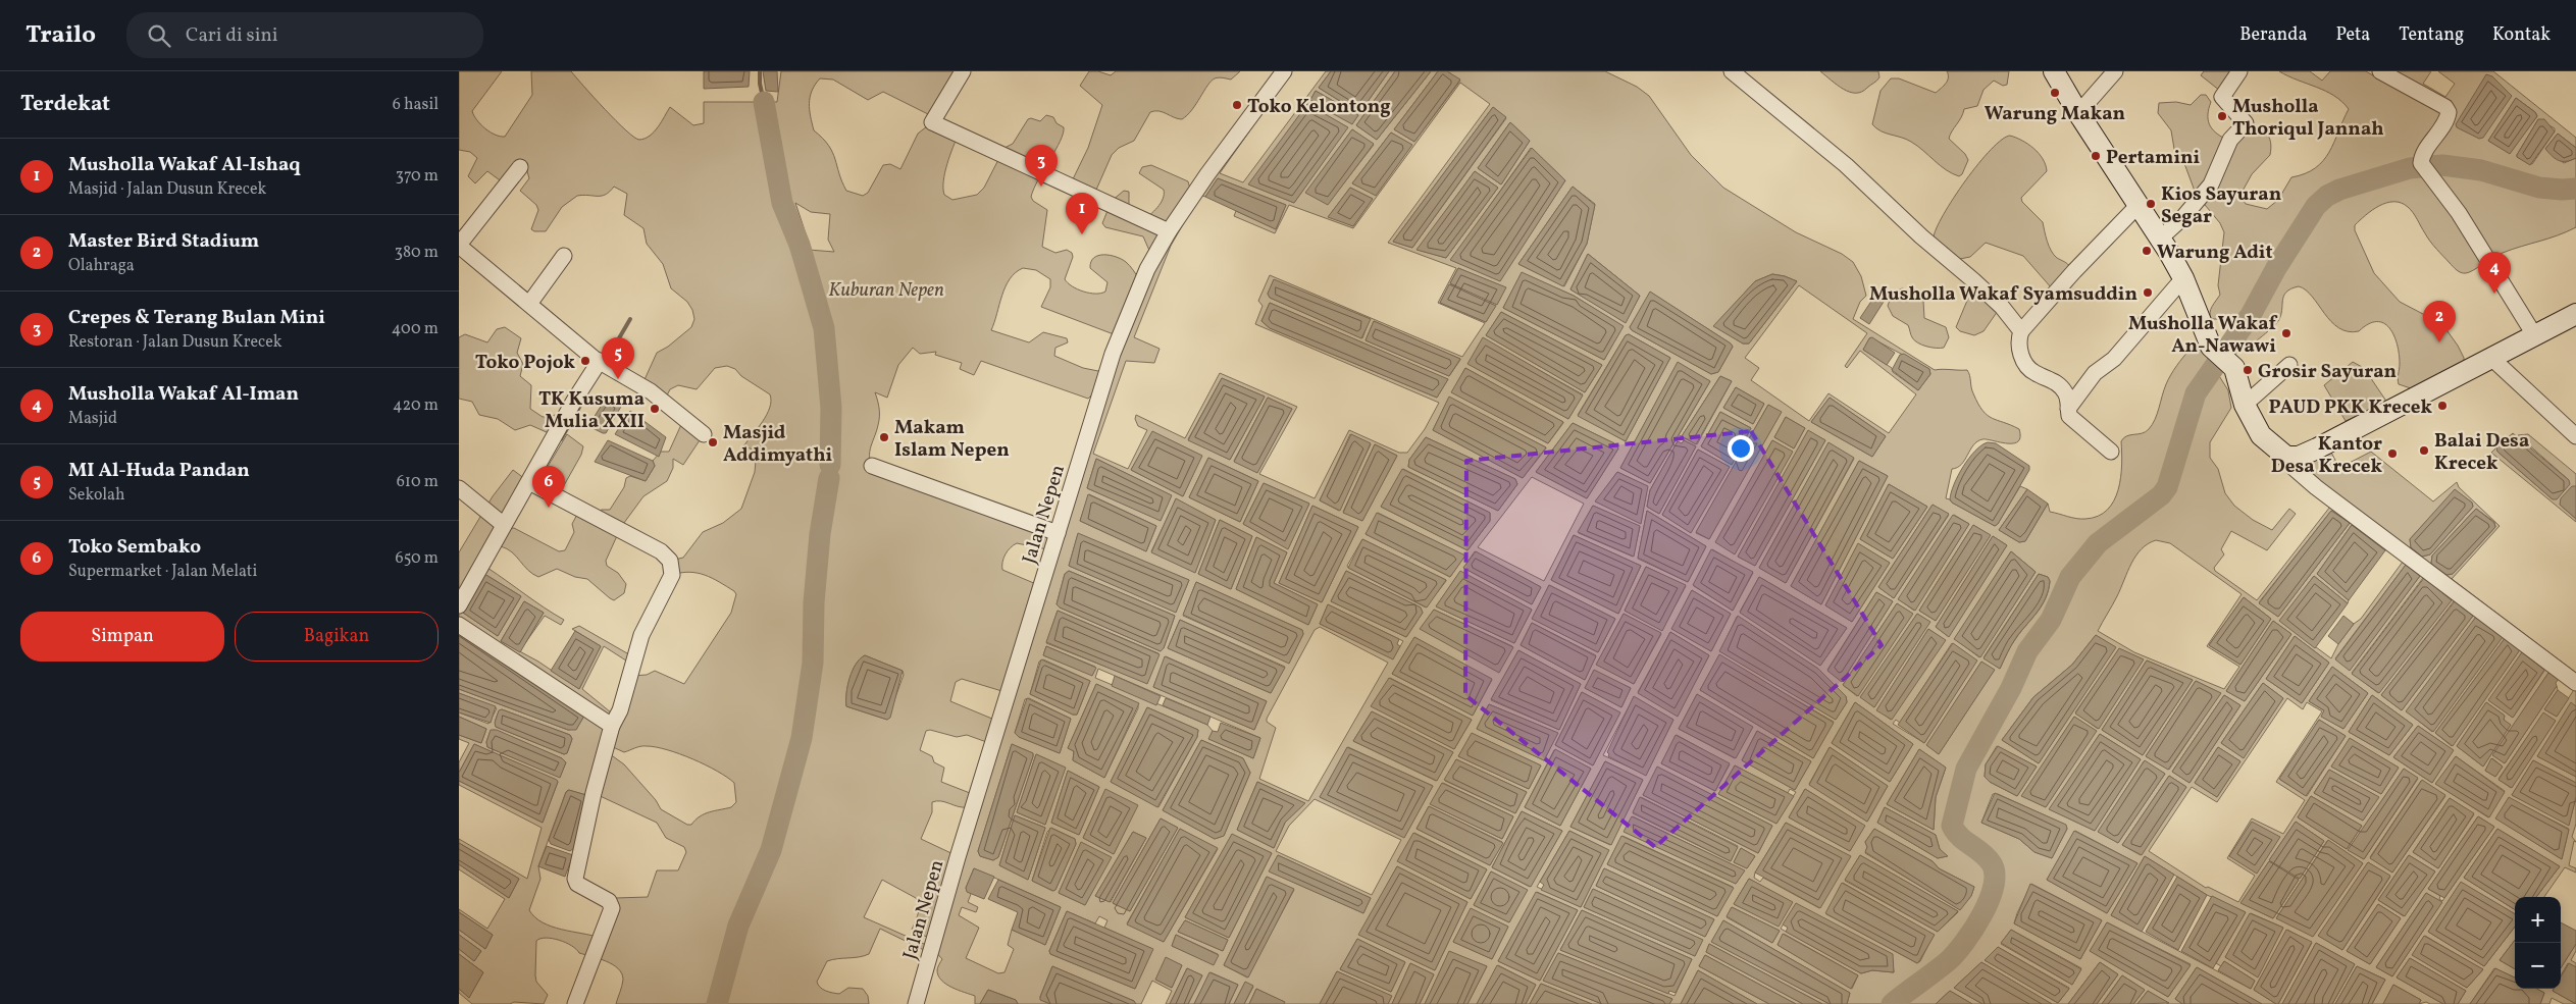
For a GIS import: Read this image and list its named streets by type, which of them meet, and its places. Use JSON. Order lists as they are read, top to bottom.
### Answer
{
  "streets": {
    "street": ["Jalan Nepen"]
  },
  "parks": ["Kuburan Nepen"],
  "places": [
    "Warung Makan",
    "Toko Kelontong",
    "Musholla Thoriqul Jannah",
    "Pertamini",
    "Kios Sayuran Segar",
    "Warung Adit",
    "Musholla Wakaf Syamsuddin",
    "Musholla Wakaf An-Nawawi",
    "Toko Pojok",
    "Grosir Sayuran",
    "PAUD PKK Krecek",
    "TK Kusuma Mulia XXII",
    "Makam Islam Nepen",
    "Masjid Addimyathi",
    "Balai Desa Krecek",
    "Kantor Desa Krecek"
  ],
  "page": {
    "header": "Trailo",
    "search": "Cari di sini",
    "nav": [
      "Beranda",
      "Peta",
      "Tentang",
      "Kontak"
    ],
    "heading": ["Terdekat", "6 hasil"],
    "list": [
      {
        "mark": "1",
        "name": "Musholla Wakaf Al-Ishaq",
        "note": "Masjid · Jalan Dusun Krecek",
        "value": "370 m"
      },
      {
        "mark": "2",
        "name": "Master Bird Stadium",
        "note": "Olahraga",
        "value": "380 m"
      },
      {
        "mark": "3",
        "name": "Crepes & Terang Bulan Mini",
        "note": "Restoran · Jalan Dusun Krecek",
        "value": "400 m"
      },
      {
        "mark": "4",
        "name": "Musholla Wakaf Al-Iman",
        "note": "Masjid",
        "value": "420 m"
      },
      {
        "mark": "5",
        "name": "MI Al-Huda Pandan",
        "note": "Sekolah",
        "value": "610 m"
      },
      {
        "mark": "6",
        "name": "Toko Sembako",
        "note": "Supermarket · Jalan Melati",
        "value": "650 m"
      }
    ],
    "pins": [
      "3",
      "1",
      "4",
      "2",
      "5",
      "6"
    ],
    "buttons": ["Simpan", "Bagikan"],
    "map_buttons": ["+", "−"]
  }
}
